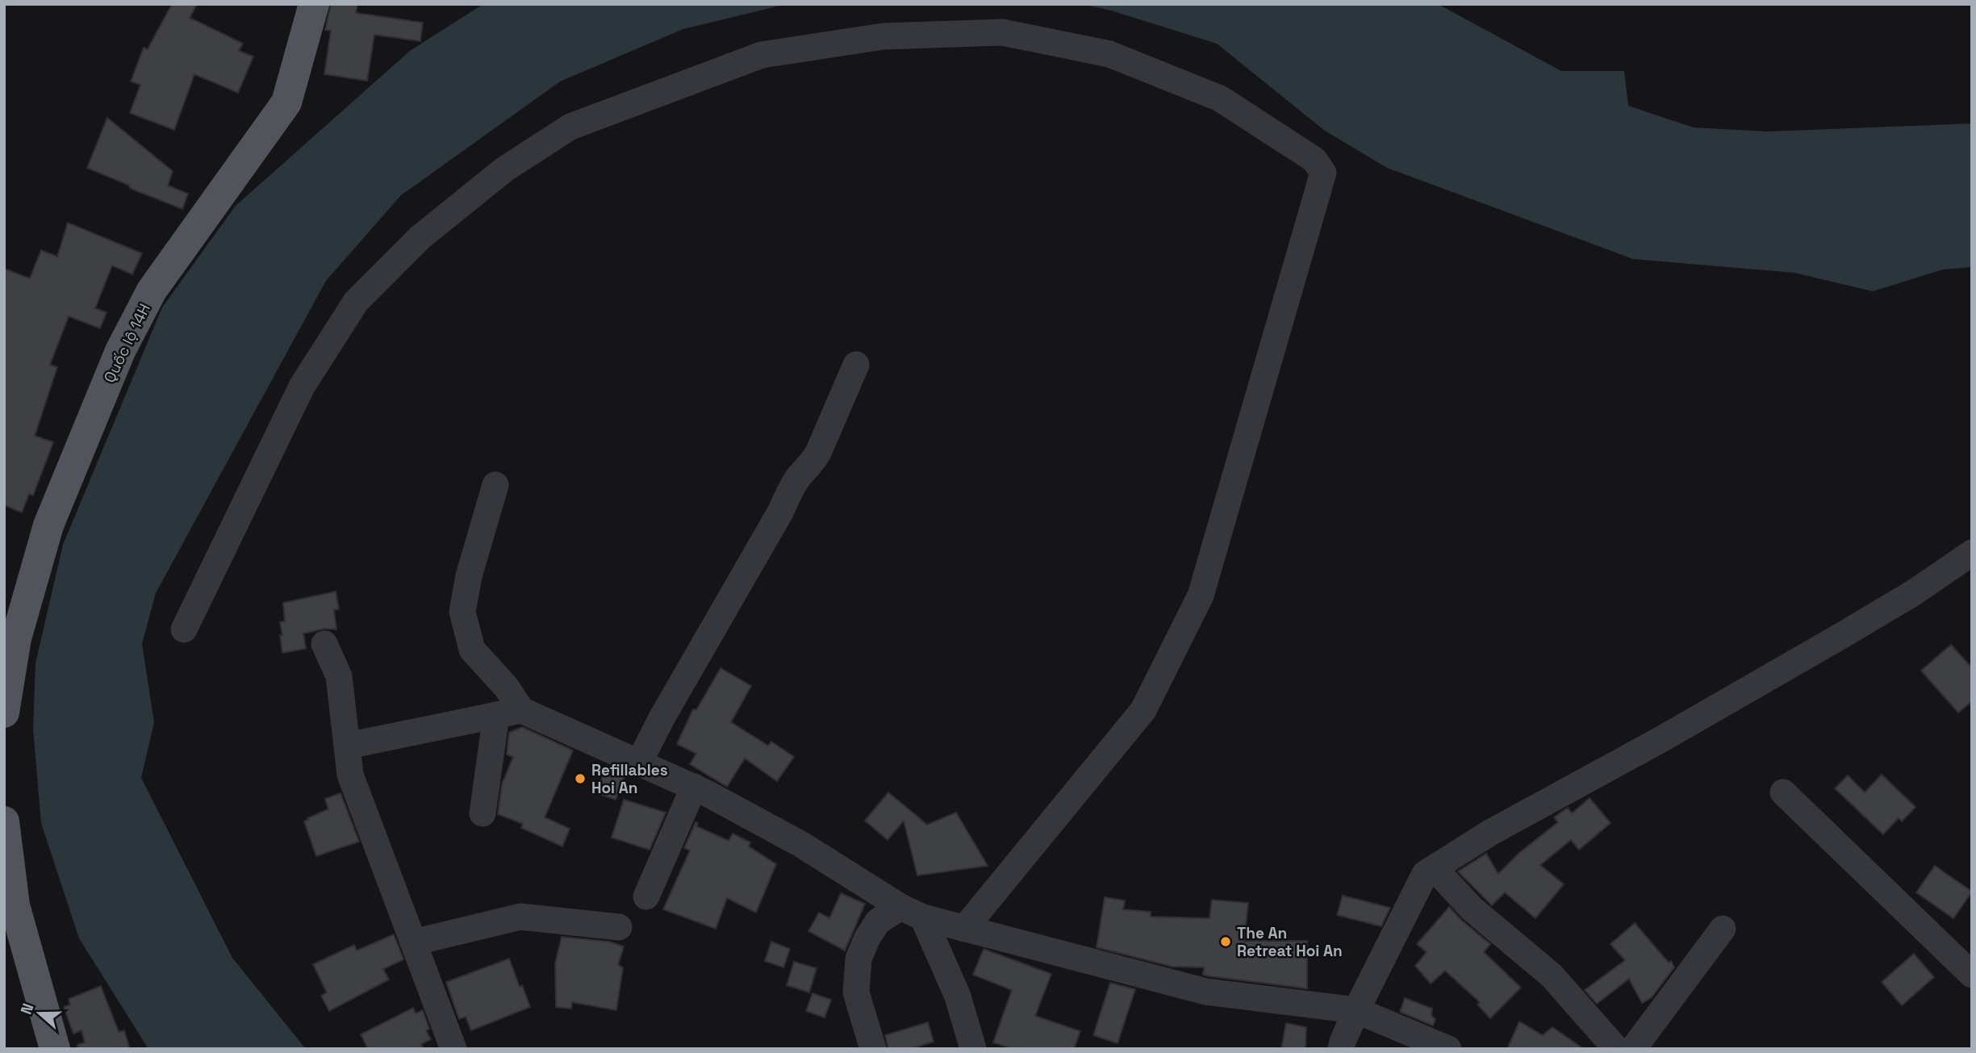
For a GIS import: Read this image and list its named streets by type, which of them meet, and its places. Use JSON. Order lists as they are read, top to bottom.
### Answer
{
  "streets": {
    "main road": ["Quốc lộ 14H"]
  },
  "places": ["Refillables Hoi An", "The An Retreat Hoi An"],
  "north": "left"
}
